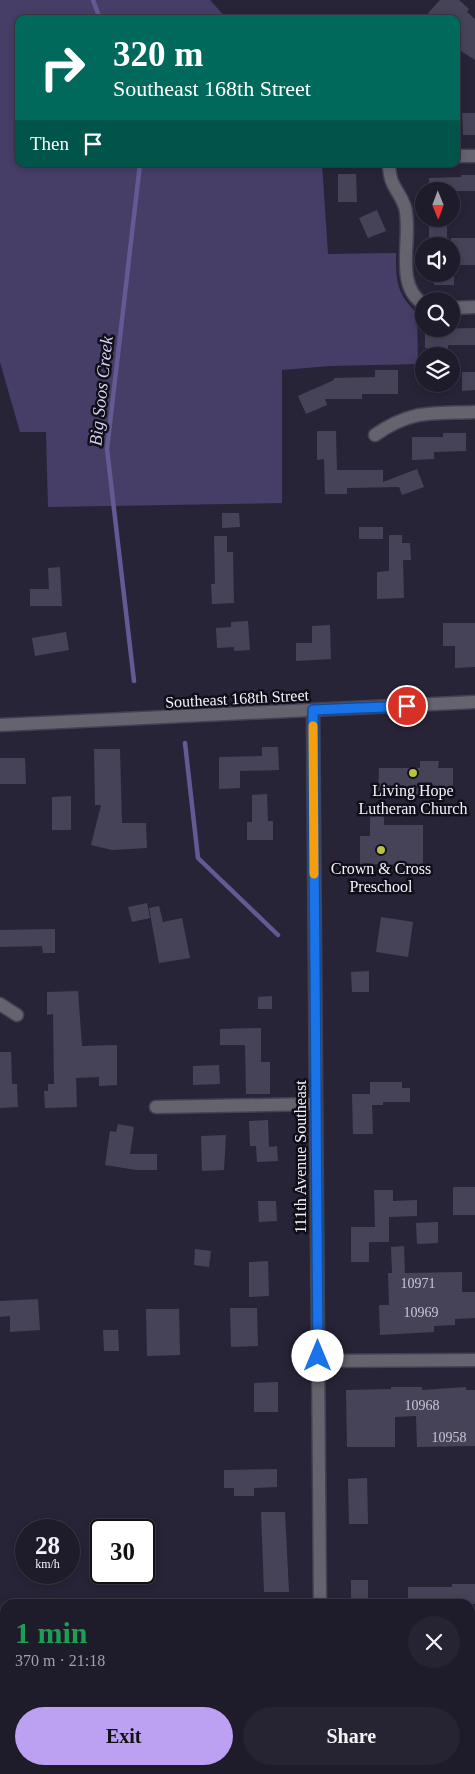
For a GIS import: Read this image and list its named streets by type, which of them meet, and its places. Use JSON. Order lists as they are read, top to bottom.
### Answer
{
  "streets": {
    "street": ["Southeast 168th Street", "111th Avenue Southeast"]
  },
  "crossings": [
    ["Southeast 168th Street", "111th Avenue Southeast"]
  ],
  "water": ["Big Soos Creek"],
  "places": ["Living Hope Lutheran Church", "Crown & Cross Preschool"],
  "house_numbers": [
    "10971",
    "10969",
    "10968",
    "10958"
  ],
  "north": "bottom",
  "page": {
    "turn": ["320 m", "Southeast 168th Street"],
    "then": "Then",
    "speed": "28 km/h",
    "limit": "30",
    "heading": ["1 min", "370 m · 21:18"],
    "buttons": ["Exit", "Share"]
  }
}
